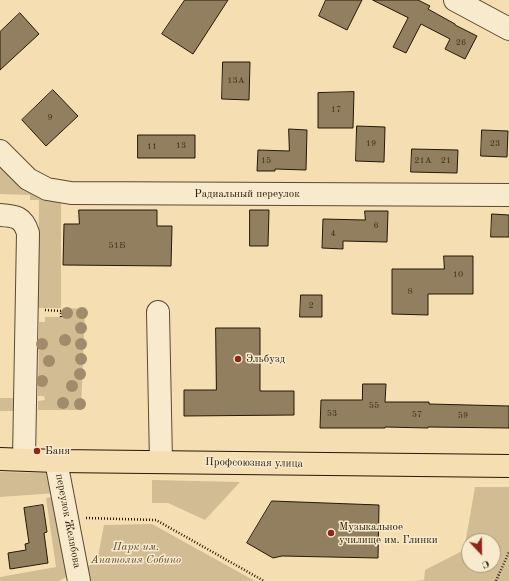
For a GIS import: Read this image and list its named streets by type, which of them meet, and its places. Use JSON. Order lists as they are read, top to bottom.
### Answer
{
  "streets": {
    "main road": ["Профсоюзная улица"],
    "street": ["Радиальный переулок", "переулок Желябова"]
  },
  "crossings": [
    ["Профсоюзная улица", "переулок Желябова"]
  ],
  "parks": ["Парк им. Анатолия Собино"],
  "places": ["Эльбузд", "Баня", "Музыкальное училище им. Глинки"],
  "house_numbers": [
    "26",
    "13А",
    "17",
    "9",
    "19",
    "23",
    "13",
    "11",
    "15",
    "21А",
    "21",
    "6",
    "4",
    "51Б",
    "10",
    "8",
    "2",
    "55",
    "53",
    "57",
    "59"
  ],
  "north": "bottom"
}
